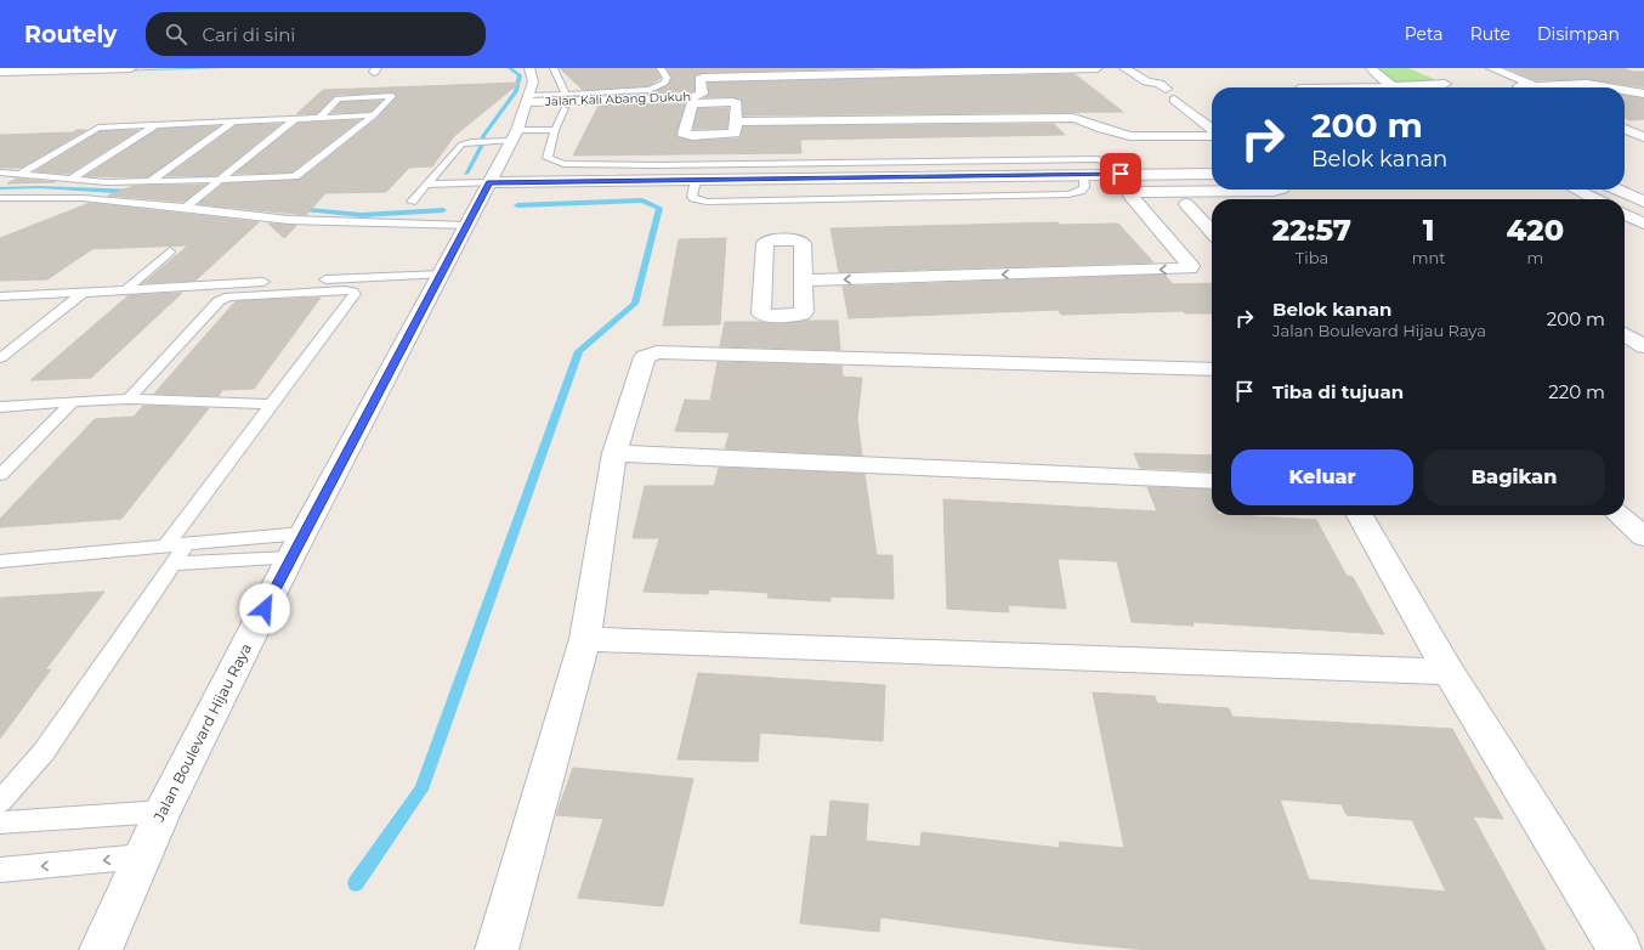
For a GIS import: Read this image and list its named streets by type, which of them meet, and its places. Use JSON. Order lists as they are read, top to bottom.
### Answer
{
  "streets": {
    "street": ["Jalan Kali Abang Dukuh", "Jalan Boulevard Hijau Raya"]
  },
  "crossings": [
    ["Jalan Kali Abang Dukuh", "Jalan Boulevard Hijau Raya"]
  ],
  "page": {
    "header": "Routely",
    "search": "Cari di sini",
    "nav": ["Peta", "Rute", "Disimpan"],
    "turn": ["200 m", "Belok kanan"],
    "eta": [
      "22:57",
      "Tiba",
      "1",
      "mnt",
      "420",
      "m"
    ],
    "list": [
      {
        "name": "Belok kanan",
        "note": "Jalan Boulevard Hijau Raya",
        "value": "200 m"
      },
      {
        "name": "Tiba di tujuan",
        "value": "220 m"
      }
    ],
    "buttons": ["Keluar", "Bagikan"]
  }
}
